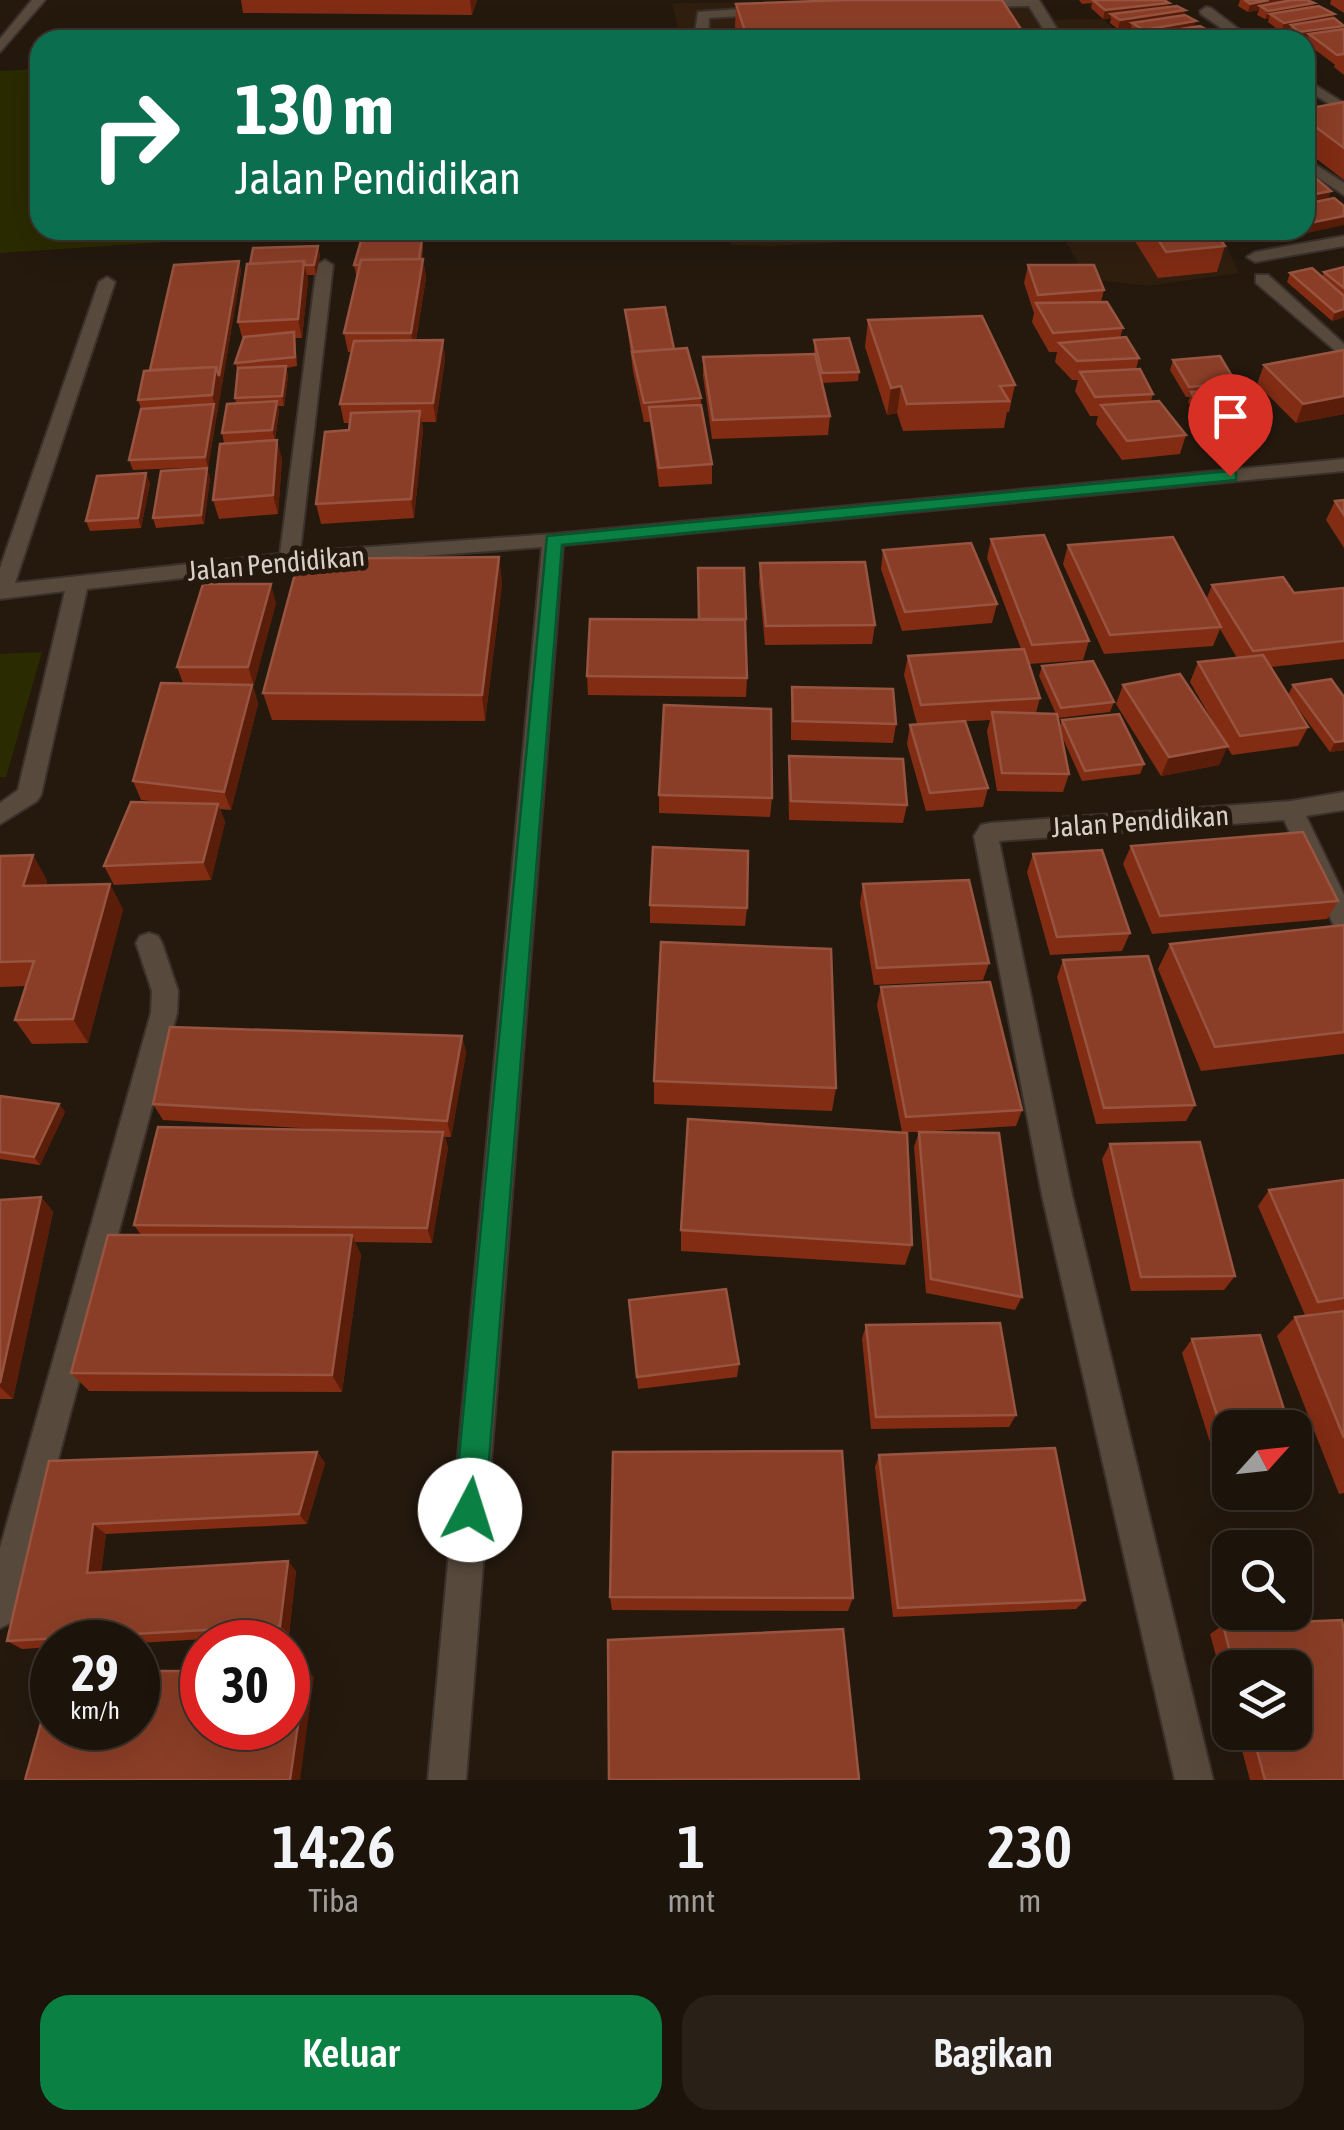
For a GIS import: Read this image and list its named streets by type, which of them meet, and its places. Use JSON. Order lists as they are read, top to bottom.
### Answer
{
  "streets": {
    "street": ["Jalan Pendidikan"]
  },
  "north": "top right",
  "page": {
    "turn": ["130 m", "Jalan Pendidikan"],
    "speed": "29 km/h",
    "limit": "30",
    "eta": [
      "14:26",
      "Tiba",
      "1",
      "mnt",
      "230",
      "m"
    ],
    "buttons": ["Keluar", "Bagikan"]
  }
}
